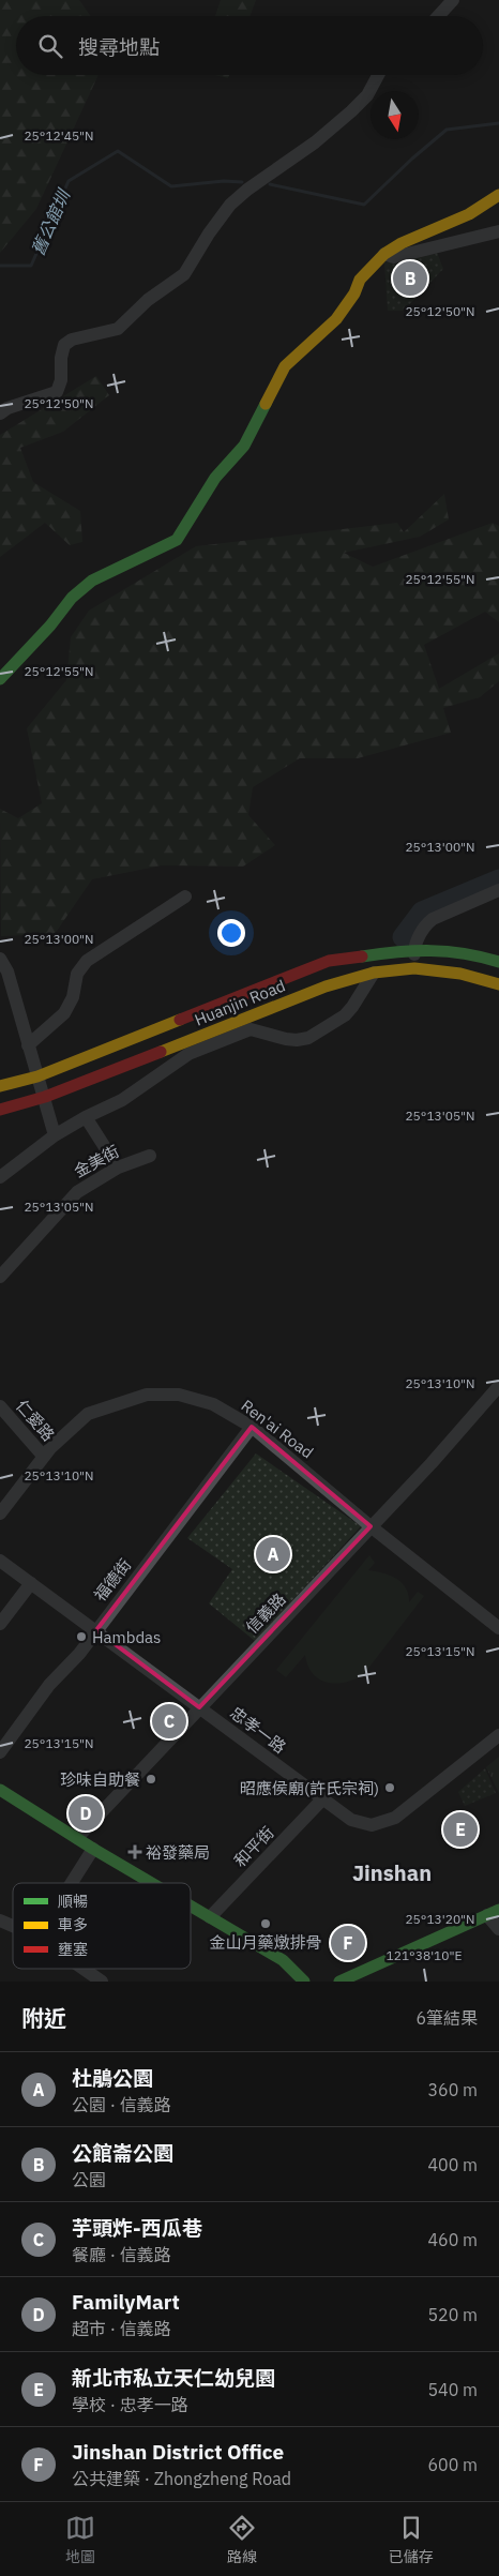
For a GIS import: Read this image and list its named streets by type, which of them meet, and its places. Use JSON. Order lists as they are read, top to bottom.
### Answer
{
  "streets": {
    "street": [
      "Huanjin Road",
      "金美街",
      "仁愛路",
      "Ren'ai Road",
      "福德街",
      "信義路",
      "忠孝一路",
      "和平街"
    ]
  },
  "crossings": [
    ["仁愛路", "Ren'ai Road"],
    ["Ren'ai Road", "福德街"],
    ["Ren'ai Road", "信義路"],
    ["福德街", "忠孝一路"],
    ["信義路", "忠孝一路"],
    ["忠孝一路", "和平街"]
  ],
  "districts": ["Jinshan"],
  "water": ["舊公館圳"],
  "places": {
    "other": [
      "Hambdas",
      "珍味自助餐",
      "昭應侯廟(許氏宗祠)",
      "金山月藥燉排骨"
    ],
    "health": ["裕發藥局"]
  },
  "legend": ["順暢", "車多", "壅塞"],
  "north": "bottom",
  "page": {
    "search": "搜尋地點",
    "pins": [
      "B",
      "A",
      "C",
      "D",
      "E",
      "F"
    ],
    "heading": ["附近", "6筆結果"],
    "list": [
      {
        "mark": "A",
        "name": "杜鵑公園",
        "note": "公園 · 信義路",
        "value": "360 m"
      },
      {
        "mark": "B",
        "name": "公館崙公園",
        "note": "公園",
        "value": "400 m"
      },
      {
        "mark": "C",
        "name": "芋頭炸-西瓜巷",
        "note": "餐廳 · 信義路",
        "value": "460 m"
      },
      {
        "mark": "D",
        "name": "FamilyMart",
        "note": "超市 · 信義路",
        "value": "520 m"
      },
      {
        "mark": "E",
        "name": "新北市私立天仁幼兒園",
        "note": "學校 · 忠孝一路",
        "value": "540 m"
      },
      {
        "mark": "F",
        "name": "Jinshan District Office",
        "note": "公共建築 · Zhongzheng Road",
        "value": "600 m"
      }
    ],
    "nav": ["地圖", "路線", "已儲存"]
  },
  "coordinates": [
    "25°12'45\"N",
    "25°12'50\"N",
    "25°12'55\"N",
    "25°13'00\"N",
    "25°13'05\"N",
    "25°13'10\"N",
    "25°13'15\"N",
    "25°13'20\"N",
    "121°38'10\"E"
  ]
}
